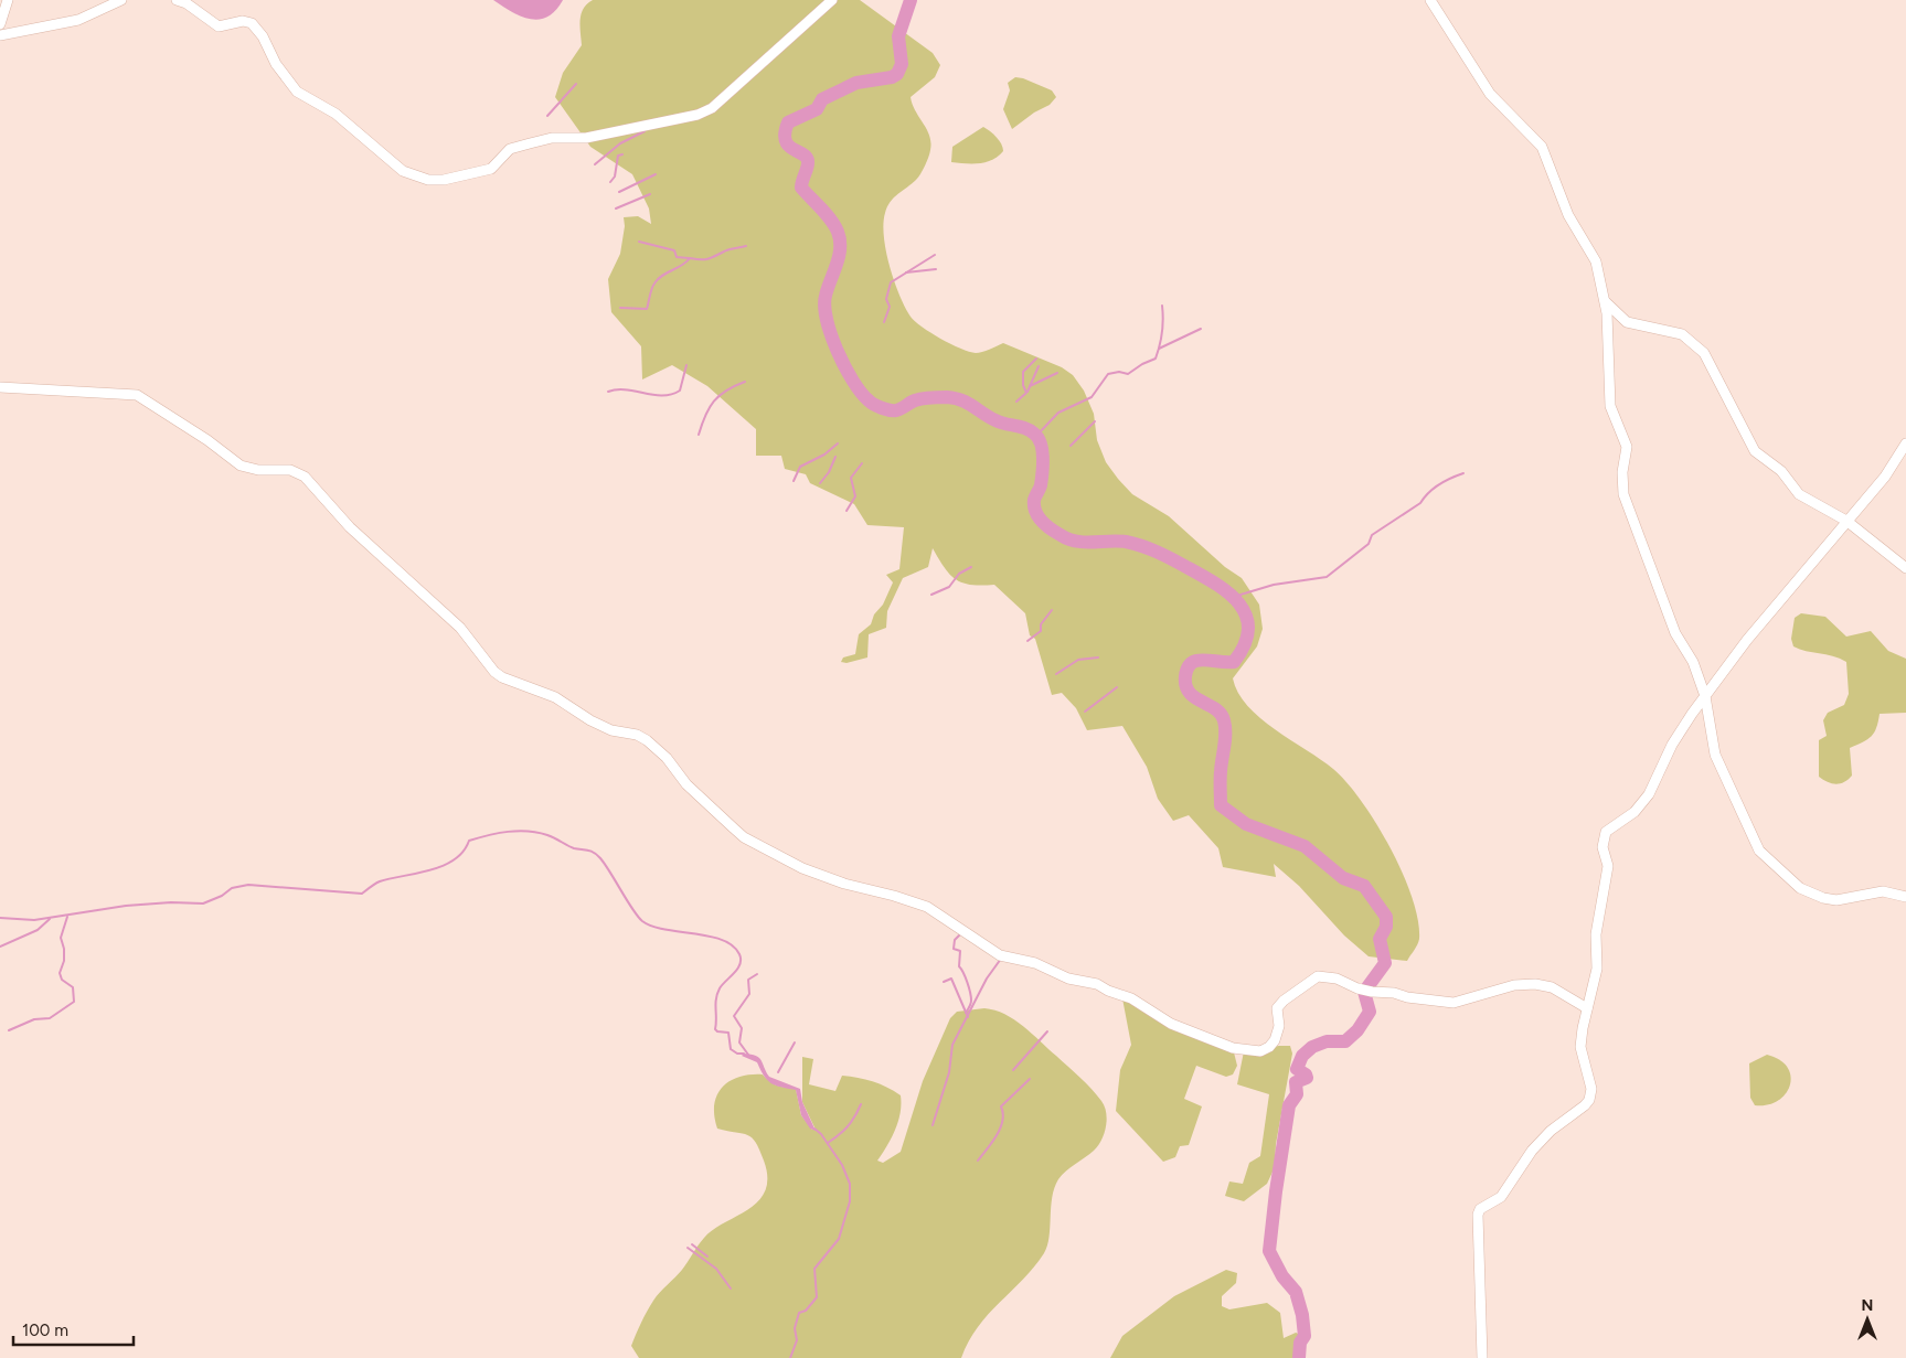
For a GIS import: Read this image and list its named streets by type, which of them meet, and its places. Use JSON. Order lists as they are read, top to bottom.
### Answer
{
  "scale_bar": "100 m",
  "north": "top"
}
